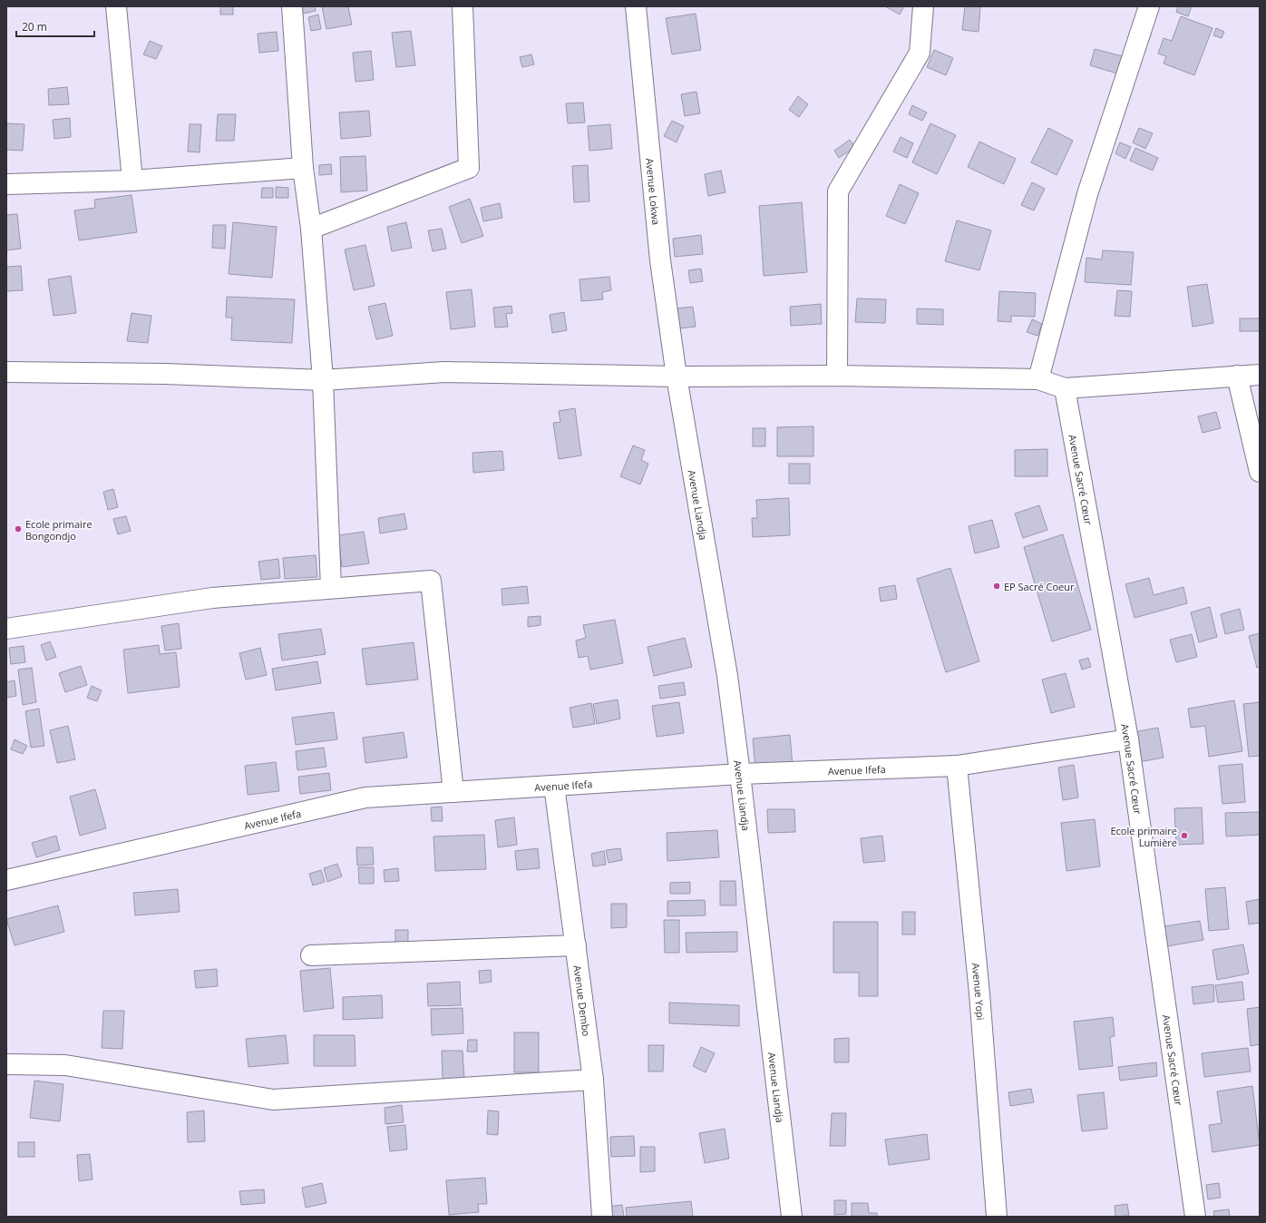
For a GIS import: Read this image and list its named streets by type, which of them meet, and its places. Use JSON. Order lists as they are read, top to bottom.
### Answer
{
  "streets": {
    "street": [
      "Avenue Lokwa",
      "Avenue Sacré Cœur",
      "Avenue Liandja",
      "Avenue Ifefa",
      "Avenue Yopi",
      "Avenue Dembo"
    ]
  },
  "crossings": [
    ["Avenue Lokwa", "Avenue Liandja"],
    ["Avenue Sacré Cœur", "Avenue Ifefa"],
    ["Avenue Liandja", "Avenue Ifefa"],
    ["Avenue Ifefa", "Avenue Yopi"],
    ["Avenue Ifefa", "Avenue Dembo"]
  ],
  "places": ["Ecole primaire Bongondjo", "EP Sacré Coeur", "Ecole primaire Lumière"],
  "scale_bar": "20 m"
}
